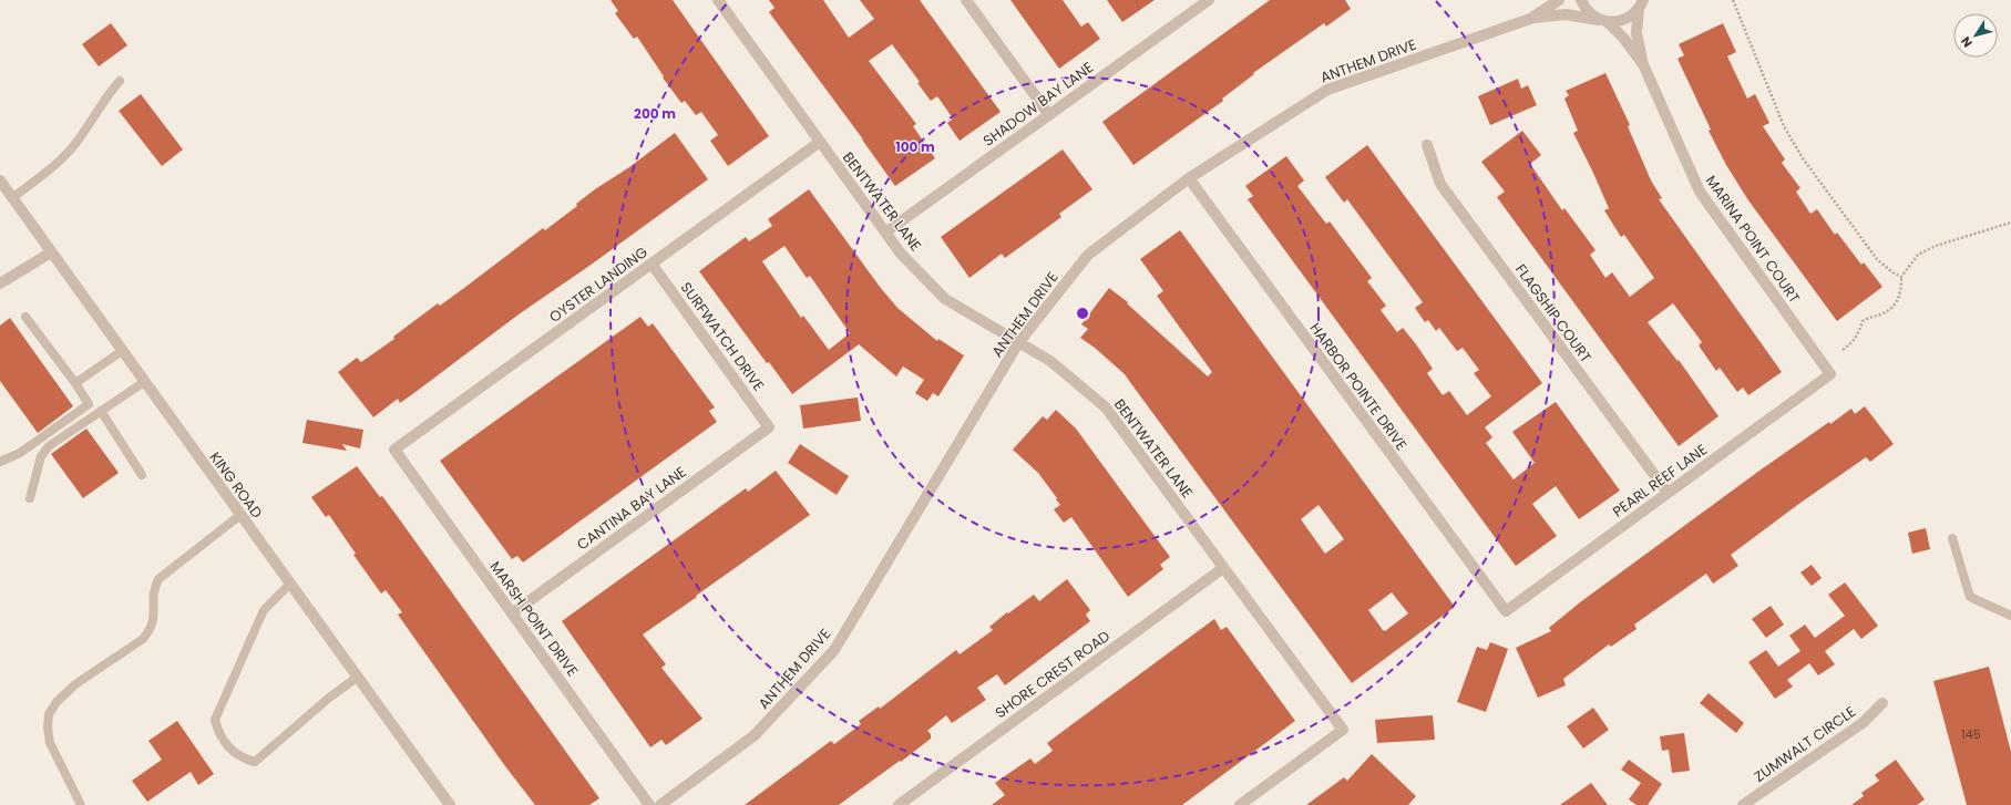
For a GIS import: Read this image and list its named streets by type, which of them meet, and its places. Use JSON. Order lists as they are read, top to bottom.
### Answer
{
  "streets": {
    "street": [
      "ANTHEM DRIVE",
      "SHADOW BAY LANE",
      "BENTWATER LANE",
      "MARINA POINT COURT",
      "OYSTER LANDING",
      "FLAGSHIP COURT",
      "SURFWATCH DRIVE",
      "HARBOR POINTE DRIVE",
      "PEARL REEF LANE",
      "KING ROAD",
      "CANTINA BAY LANE",
      "MARSH POINT DRIVE",
      "SHORE CREST ROAD",
      "ZUMWALT CIRCLE"
    ]
  },
  "crossings": [
    ["ANTHEM DRIVE", "BENTWATER LANE"],
    ["ANTHEM DRIVE", "MARINA POINT COURT"],
    ["ANTHEM DRIVE", "HARBOR POINTE DRIVE"],
    ["SHADOW BAY LANE", "BENTWATER LANE"],
    ["BENTWATER LANE", "OYSTER LANDING"],
    ["BENTWATER LANE", "SHORE CREST ROAD"],
    ["MARINA POINT COURT", "PEARL REEF LANE"],
    ["OYSTER LANDING", "SURFWATCH DRIVE"],
    ["OYSTER LANDING", "MARSH POINT DRIVE"],
    ["FLAGSHIP COURT", "PEARL REEF LANE"],
    ["SURFWATCH DRIVE", "CANTINA BAY LANE"],
    ["HARBOR POINTE DRIVE", "PEARL REEF LANE"],
    ["CANTINA BAY LANE", "MARSH POINT DRIVE"]
  ],
  "house_numbers": ["145"],
  "north": "bottom left",
  "rings": ["200 m", "100 m"]
}
